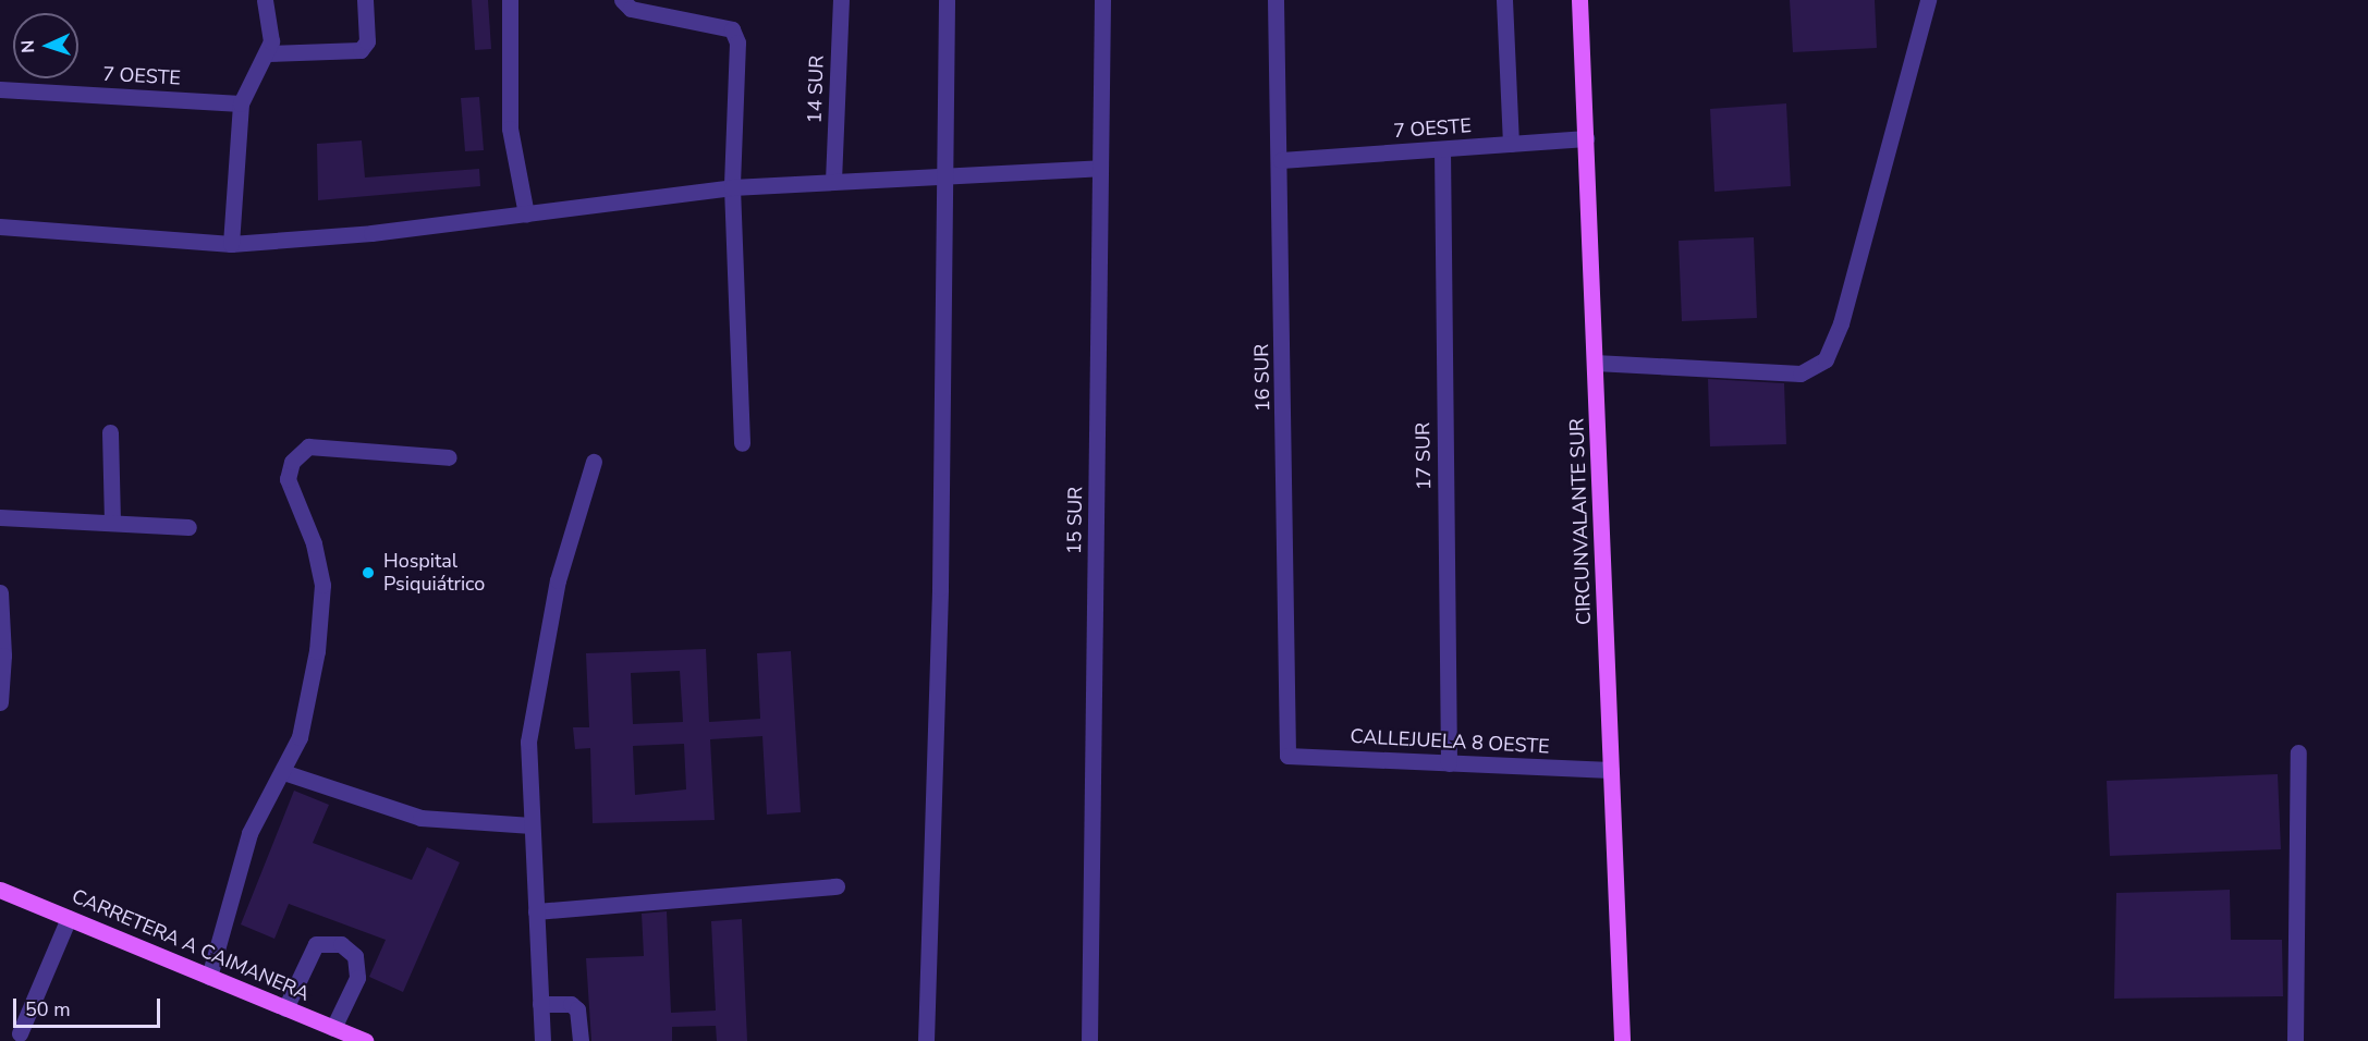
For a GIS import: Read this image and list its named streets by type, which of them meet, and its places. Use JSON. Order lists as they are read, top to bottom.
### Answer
{
  "streets": {
    "main road": ["CIRCUNVALANTE SUR", "CARRETERA A CAIMANERA"],
    "street": [
      "7 OESTE",
      "14 SUR",
      "16 SUR",
      "17 SUR",
      "15 SUR",
      "CALLEJUELA 8 OESTE"
    ]
  },
  "crossings": [
    ["7 OESTE", "16 SUR"],
    ["7 OESTE", "17 SUR"],
    ["7 OESTE", "CIRCUNVALANTE SUR"],
    ["16 SUR", "CALLEJUELA 8 OESTE"],
    ["17 SUR", "CALLEJUELA 8 OESTE"],
    ["CIRCUNVALANTE SUR", "CALLEJUELA 8 OESTE"]
  ],
  "places": ["Hospital Psiquiátrico"],
  "scale_bar": "50 m",
  "north": "left"
}
